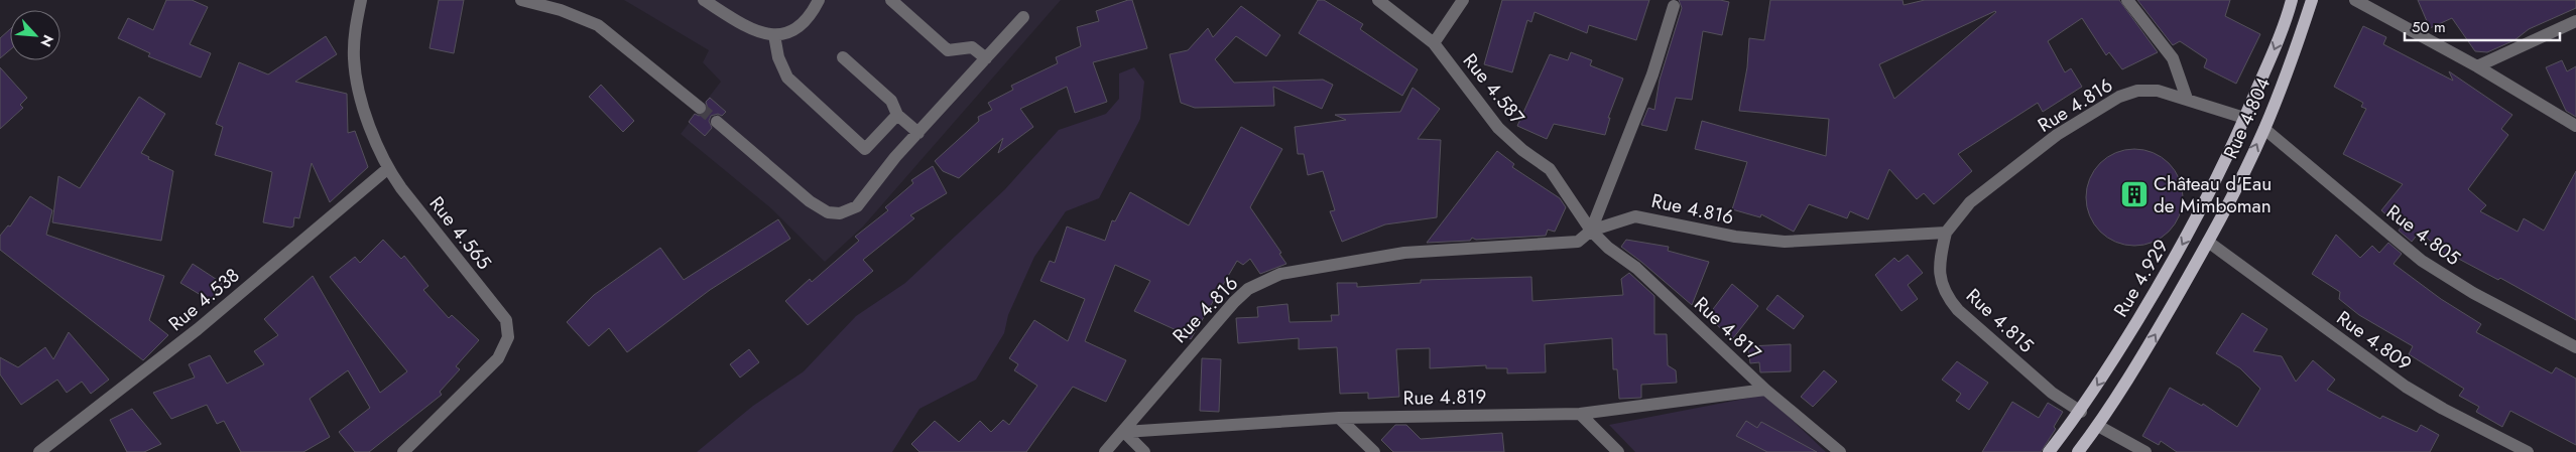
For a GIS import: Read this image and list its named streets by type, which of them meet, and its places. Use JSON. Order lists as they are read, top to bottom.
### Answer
{
  "streets": {
    "main road": ["Rue 4.804", "Rue 4.929"],
    "street": [
      "Rue 4.587",
      "Rue 4.816",
      "Rue 4.565",
      "Rue 4.805",
      "Rue 4.538",
      "Rue 4.815",
      "Rue 4.817",
      "Rue 4.809",
      "Rue 4.819"
    ]
  },
  "crossings": [
    ["Rue 4.587", "Rue 4.816"],
    ["Rue 4.587", "Rue 4.817"],
    ["Rue 4.816", "Rue 4.929"],
    ["Rue 4.816", "Rue 4.815"],
    ["Rue 4.816", "Rue 4.817"],
    ["Rue 4.816", "Rue 4.819"],
    ["Rue 4.804", "Rue 4.805"],
    ["Rue 4.804", "Rue 4.809"],
    ["Rue 4.565", "Rue 4.538"],
    ["Rue 4.929", "Rue 4.815"],
    ["Rue 4.817", "Rue 4.819"]
  ],
  "one_way": ["Rue 4.804", "Rue 4.929"],
  "places": {
    "building": ["Château d'Eau de Mimboman"]
  },
  "scale_bar": "50 m",
  "north": "bottom right"
}
